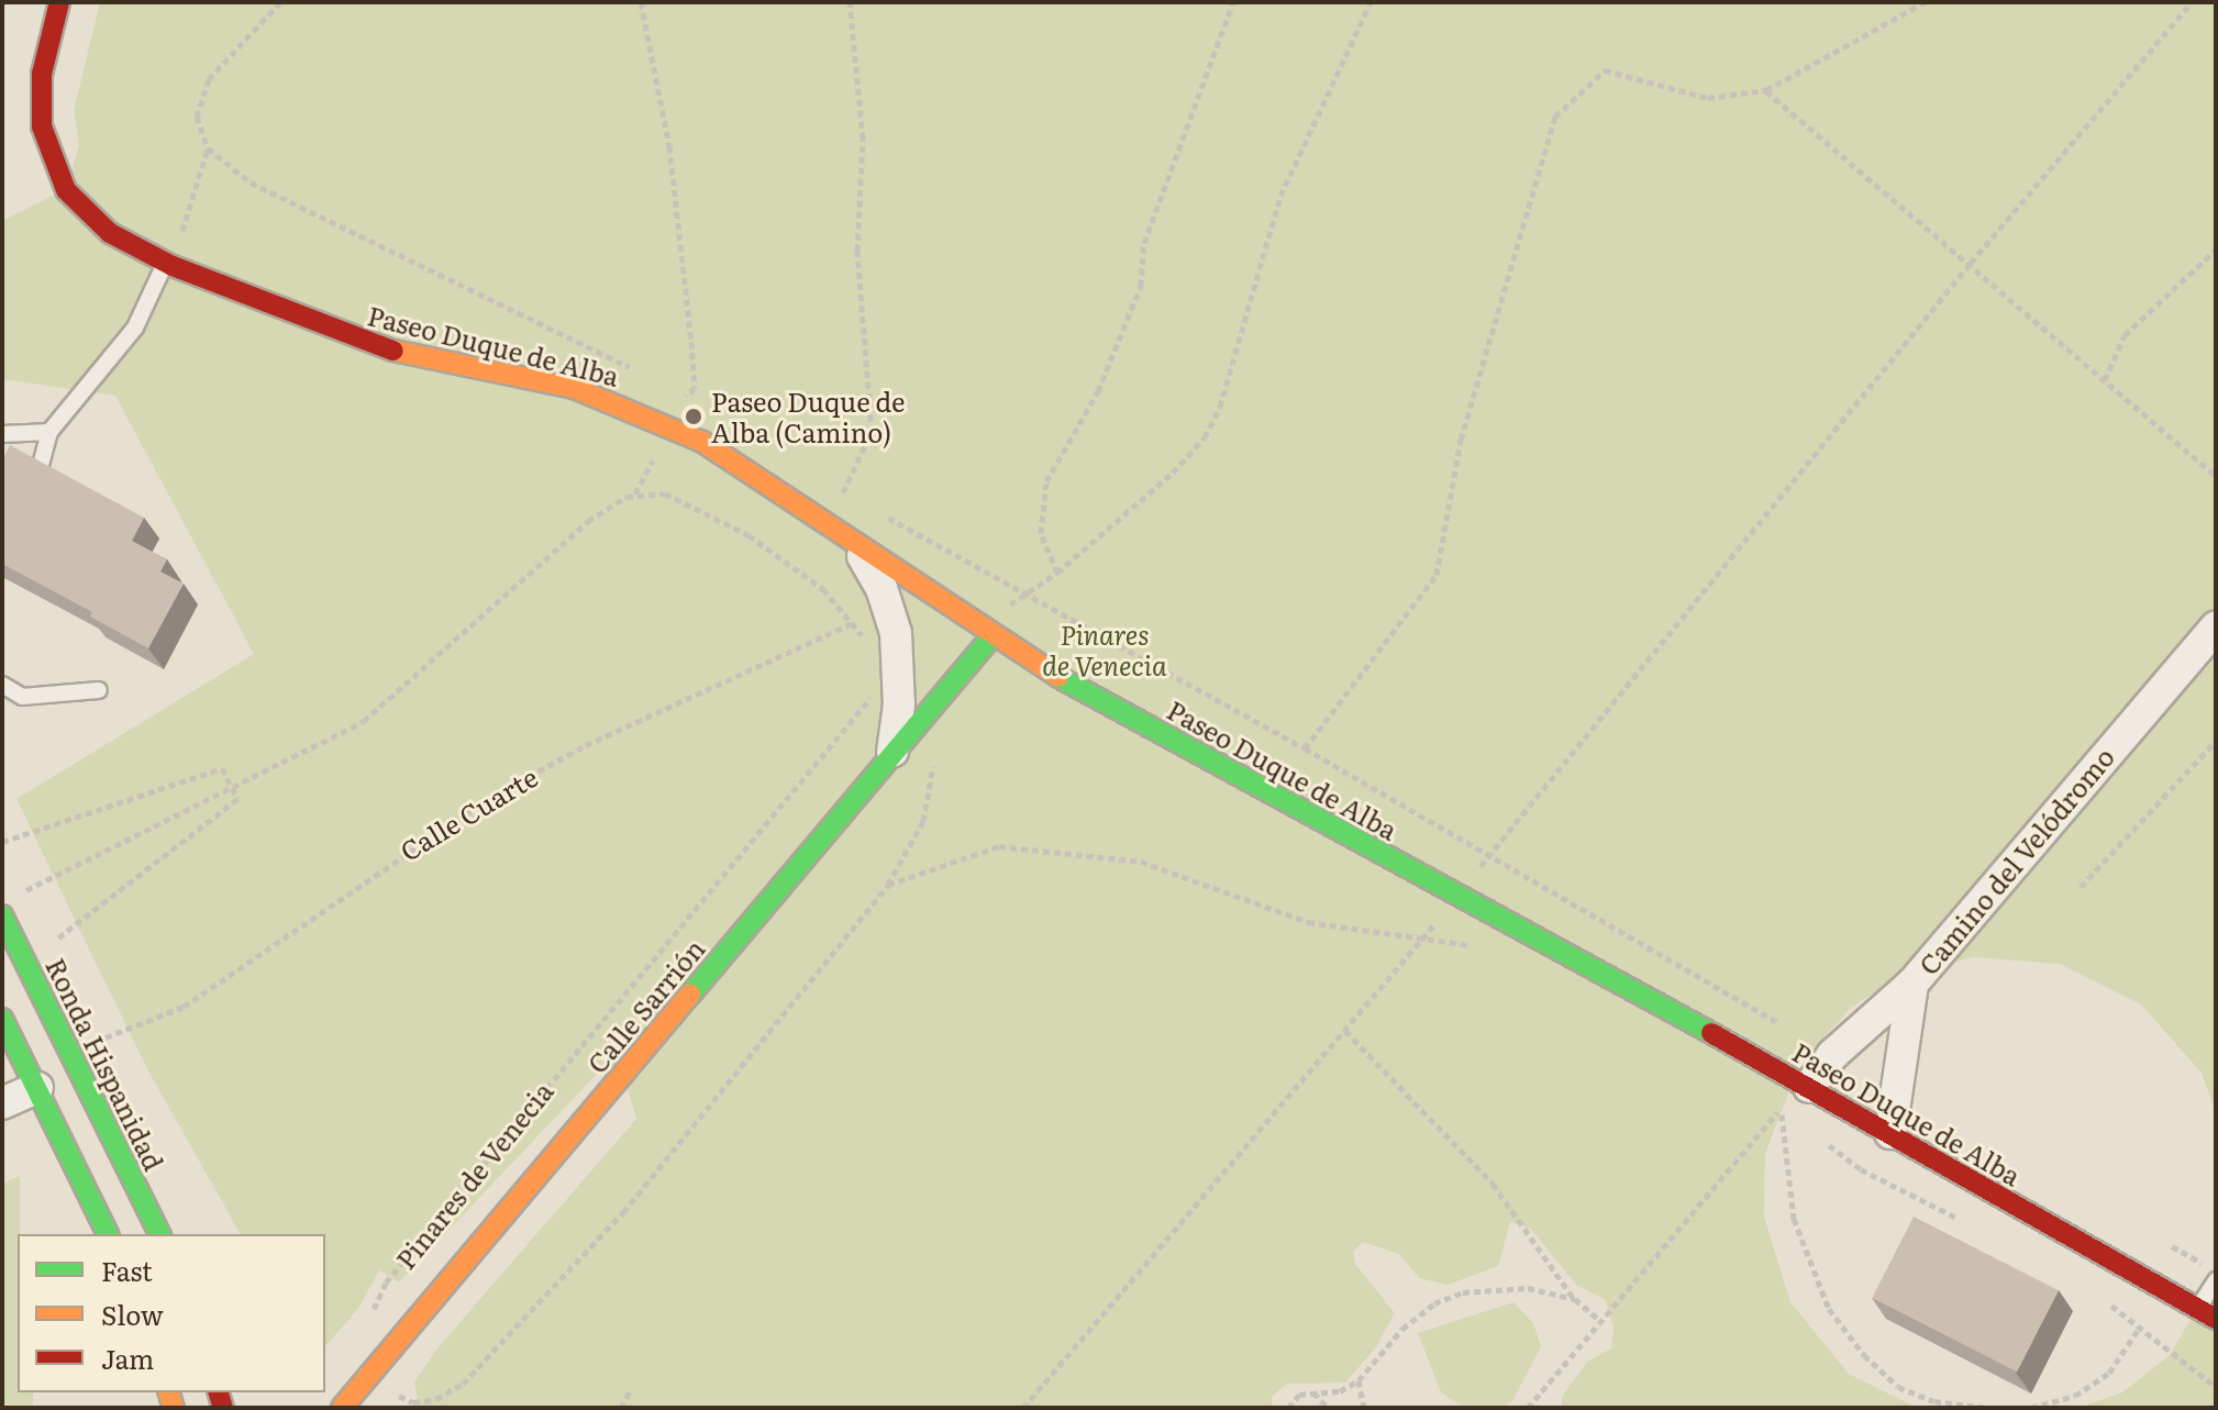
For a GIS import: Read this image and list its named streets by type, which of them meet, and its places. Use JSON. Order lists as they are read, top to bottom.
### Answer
{
  "streets": {
    "main road": ["Paseo Duque de Alba", "Calle Sarrión", "Ronda Hispanidad"],
    "street": ["Camino del Velódromo"],
    "path": ["Calle Cuarte", "Pinares de Venecia"]
  },
  "crossings": [
    ["Paseo Duque de Alba", "Camino del Velódromo"],
    ["Paseo Duque de Alba", "Calle Sarrión"]
  ],
  "parks": ["Pinares de Venecia"],
  "places": ["Paseo Duque de Alba (Camino)"],
  "legend": ["Fast", "Slow", "Jam"]
}
